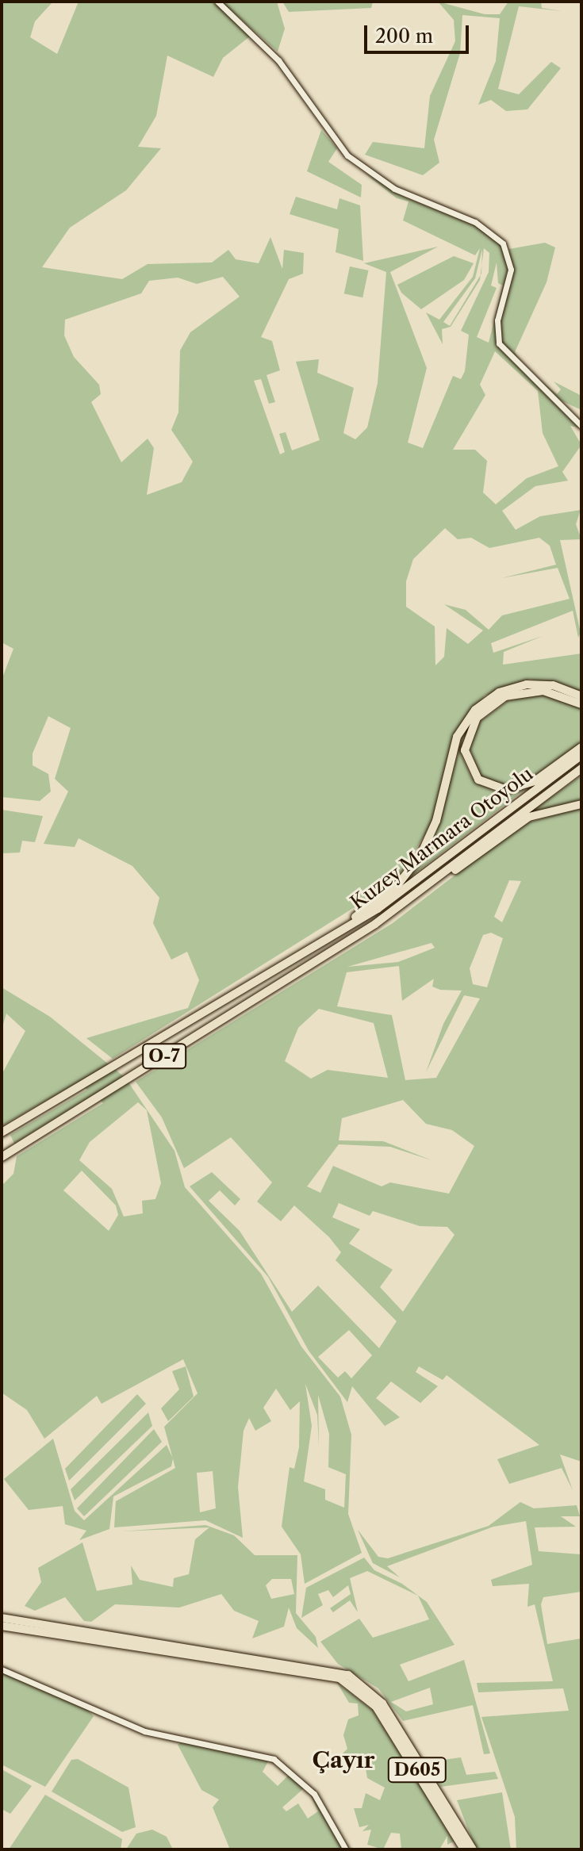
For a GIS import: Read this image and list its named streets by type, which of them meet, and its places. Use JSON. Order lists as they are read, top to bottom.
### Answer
{
  "streets": {
    "highway": ["Kuzey Marmara Otoyolu", "O-7", "D605"]
  },
  "crossings": [
    ["Kuzey Marmara Otoyolu", "O-7"]
  ],
  "districts": ["Çayır"],
  "scale_bar": "200 m"
}
